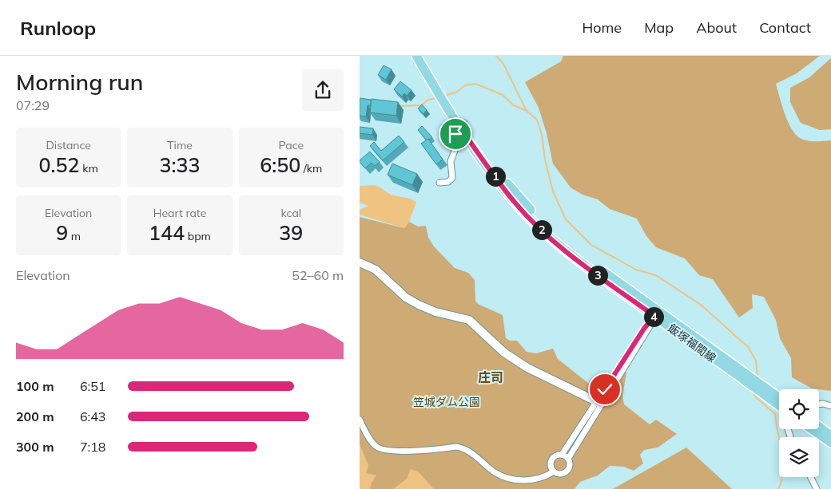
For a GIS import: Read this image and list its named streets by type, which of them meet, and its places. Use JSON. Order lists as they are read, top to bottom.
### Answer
{
  "streets": {
    "main road": ["飯塚福間線"]
  },
  "districts": ["庄司"],
  "parks": ["笠城ダム公園"],
  "page": {
    "header": "Runloop",
    "nav": [
      "Home",
      "Map",
      "About",
      "Contact"
    ],
    "heading": ["Morning run", "07:29"],
    "stats": [
      ["Distance", "0.52 km"],
      ["Time", "3:33"],
      ["Pace", "6:50 /km"],
      ["Elevation", "9 m"],
      ["Heart rate", "144 bpm"],
      ["kcal", "39"]
    ],
    "pins": [
      "1",
      "2",
      "3",
      "4"
    ],
    "chart": ["Elevation", "52–60 m"],
    "list": [
      {
        "name": "100 m",
        "note": "6:51"
      },
      {
        "name": "200 m",
        "note": "6:43"
      },
      {
        "name": "300 m",
        "note": "7:18"
      }
    ]
  }
}
